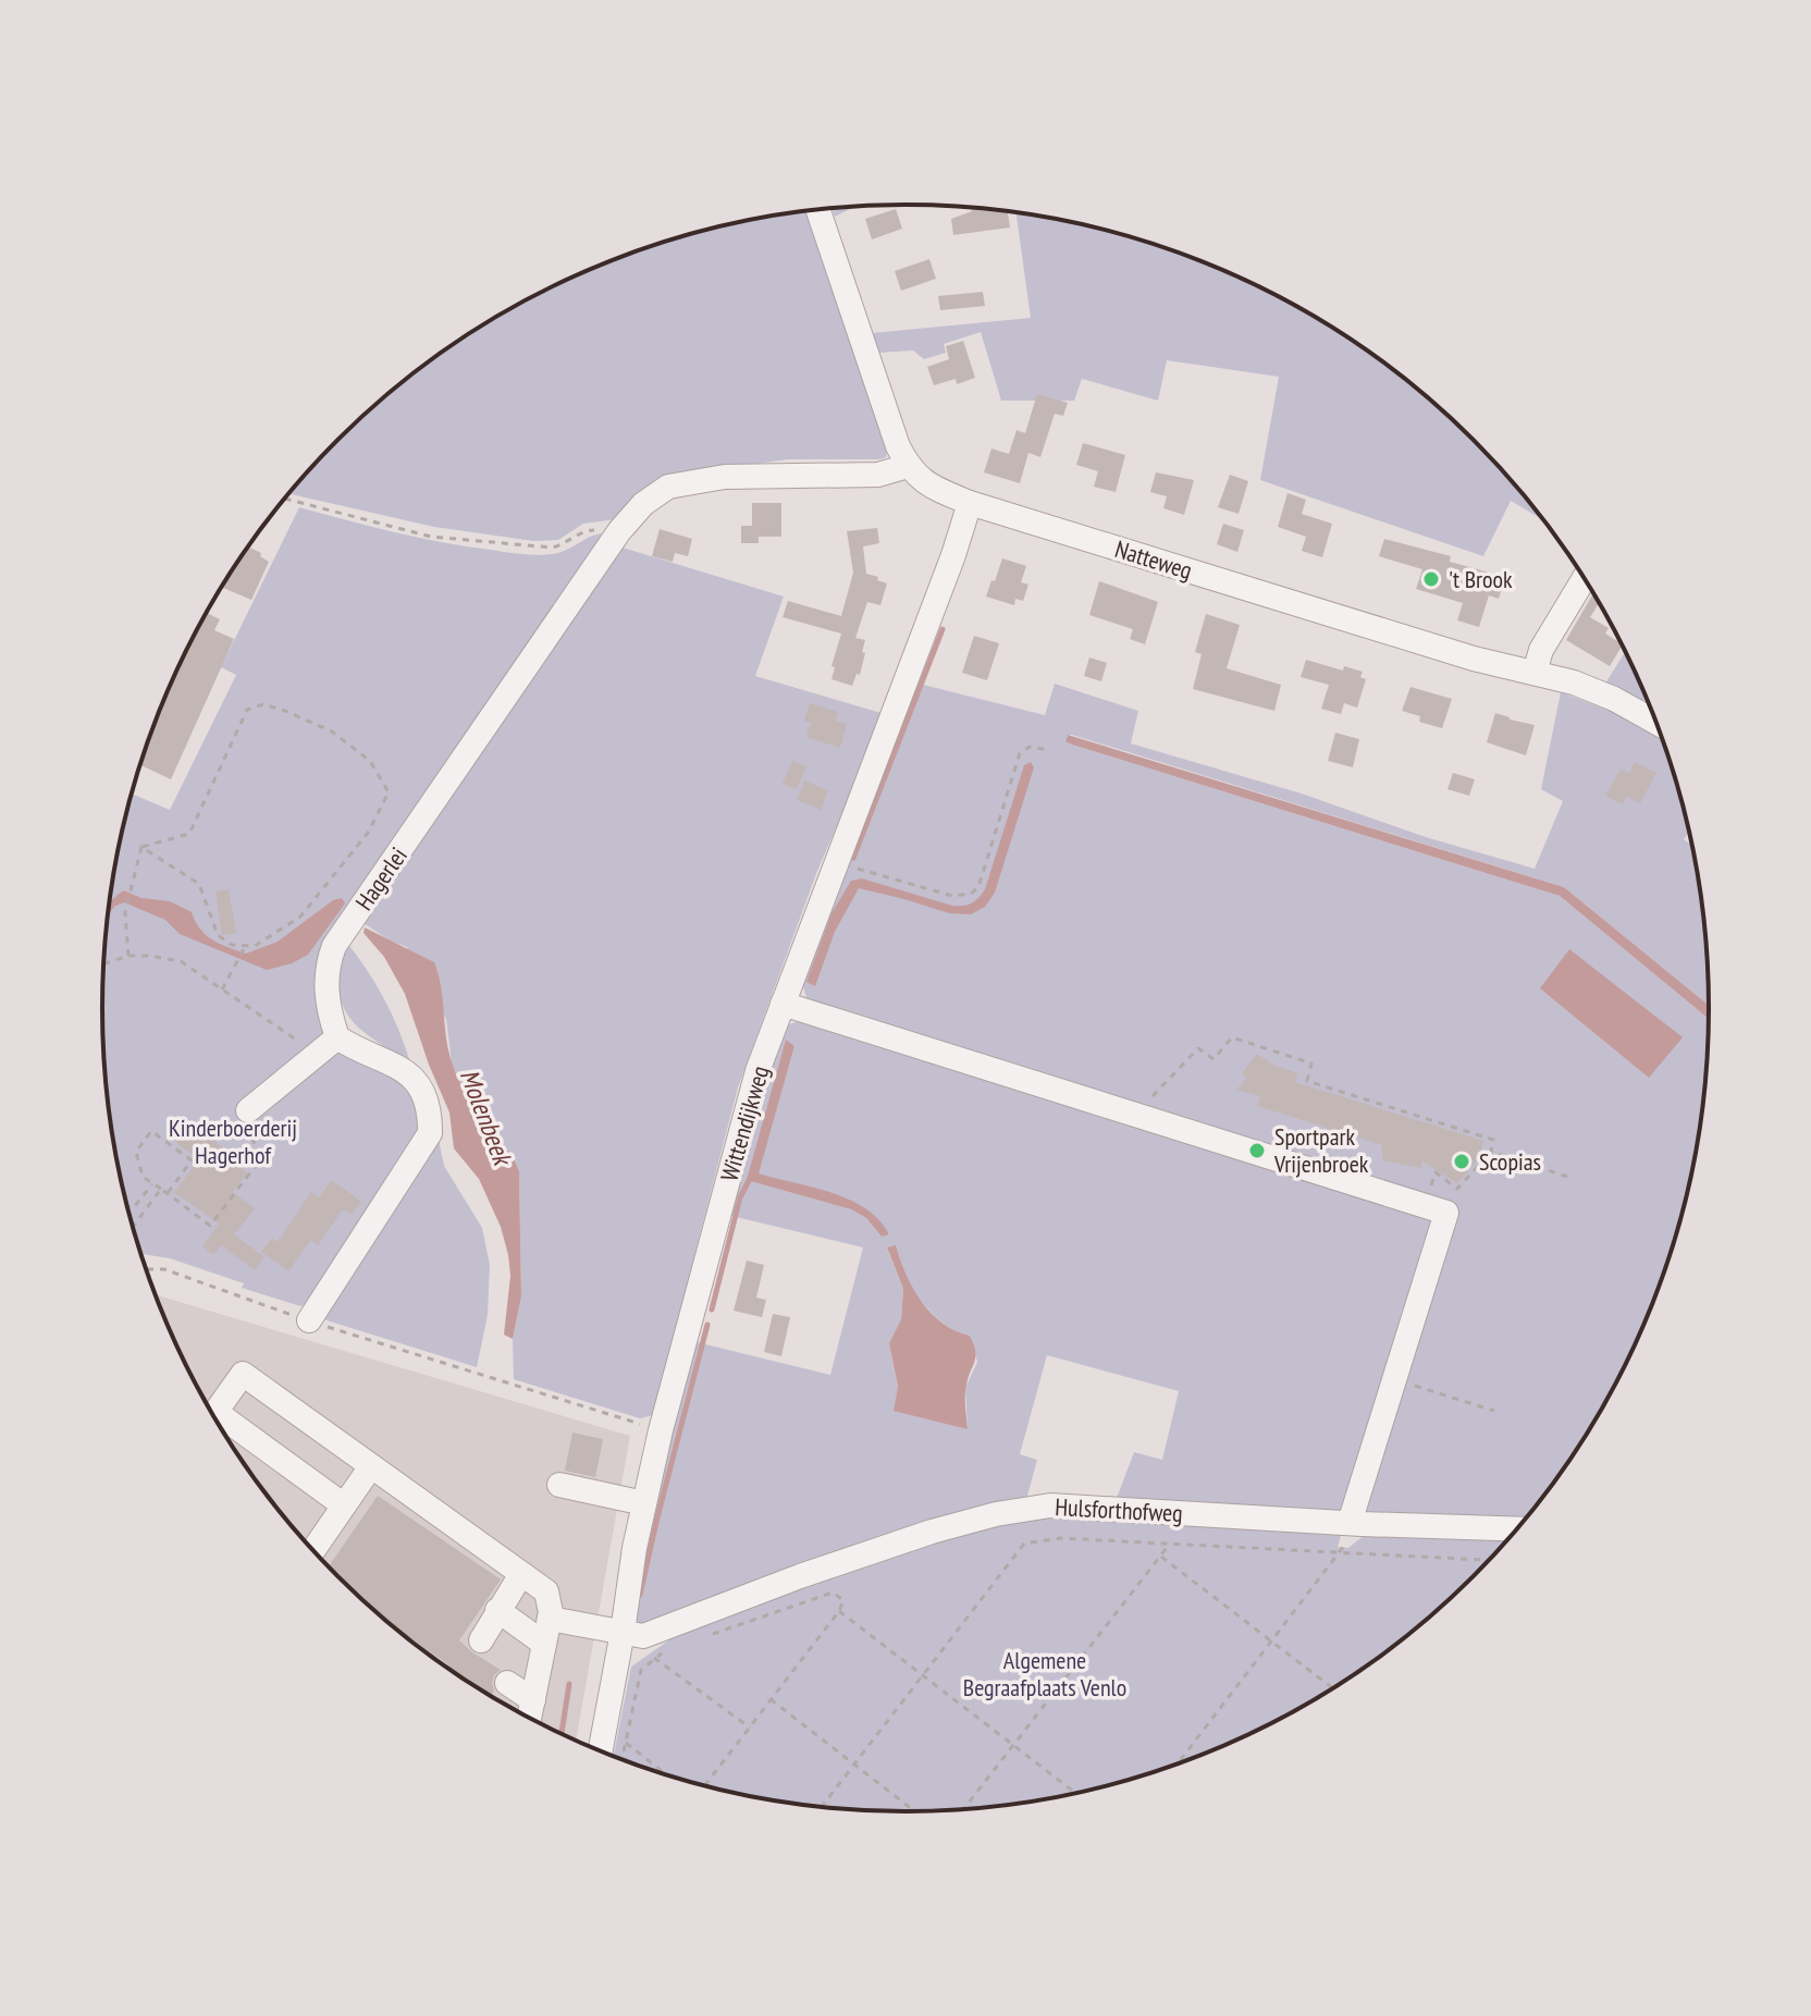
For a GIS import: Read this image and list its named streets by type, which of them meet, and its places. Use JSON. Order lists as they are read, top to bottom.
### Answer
{
  "streets": {
    "street": [
      "Natteweg",
      "Hagerlei",
      "Wittendijkweg",
      "Hulsforthofweg"
    ]
  },
  "crossings": [
    ["Natteweg", "Hagerlei"],
    ["Natteweg", "Wittendijkweg"],
    ["Wittendijkweg", "Hulsforthofweg"]
  ],
  "water": ["Molenbeek"],
  "parks": ["Kinderboerderij Hagerhof", "Algemene Begraafplaats Venlo"],
  "places": ["'t Brook", "Sportpark Vrijenbroek", "Scopias"]
}
